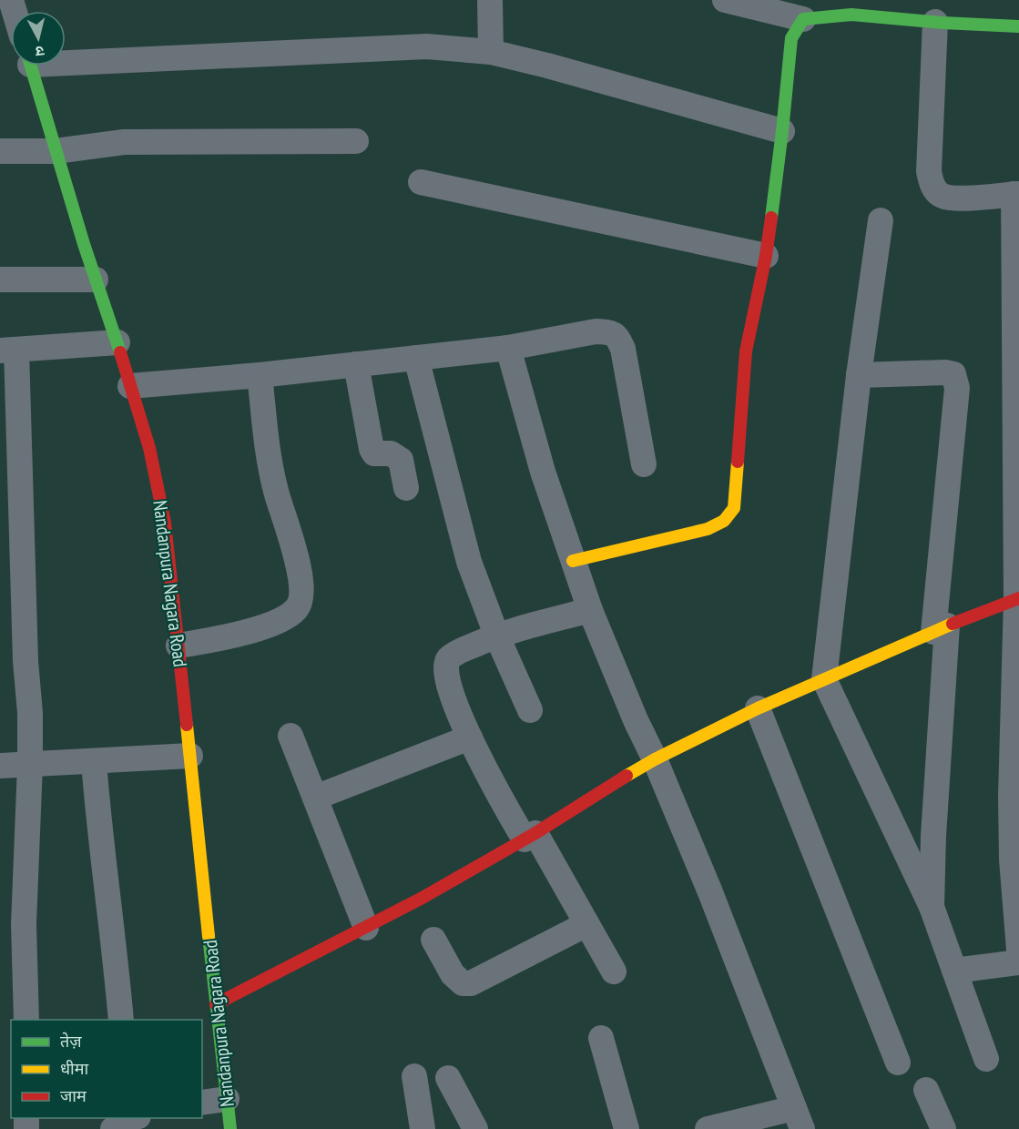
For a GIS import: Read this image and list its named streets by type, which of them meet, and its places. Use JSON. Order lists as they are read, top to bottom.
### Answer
{
  "streets": {
    "street": ["Nandanpura Nagara Road"]
  },
  "legend": ["तेज़", "धीमा", "जाम"],
  "north": "bottom"
}
